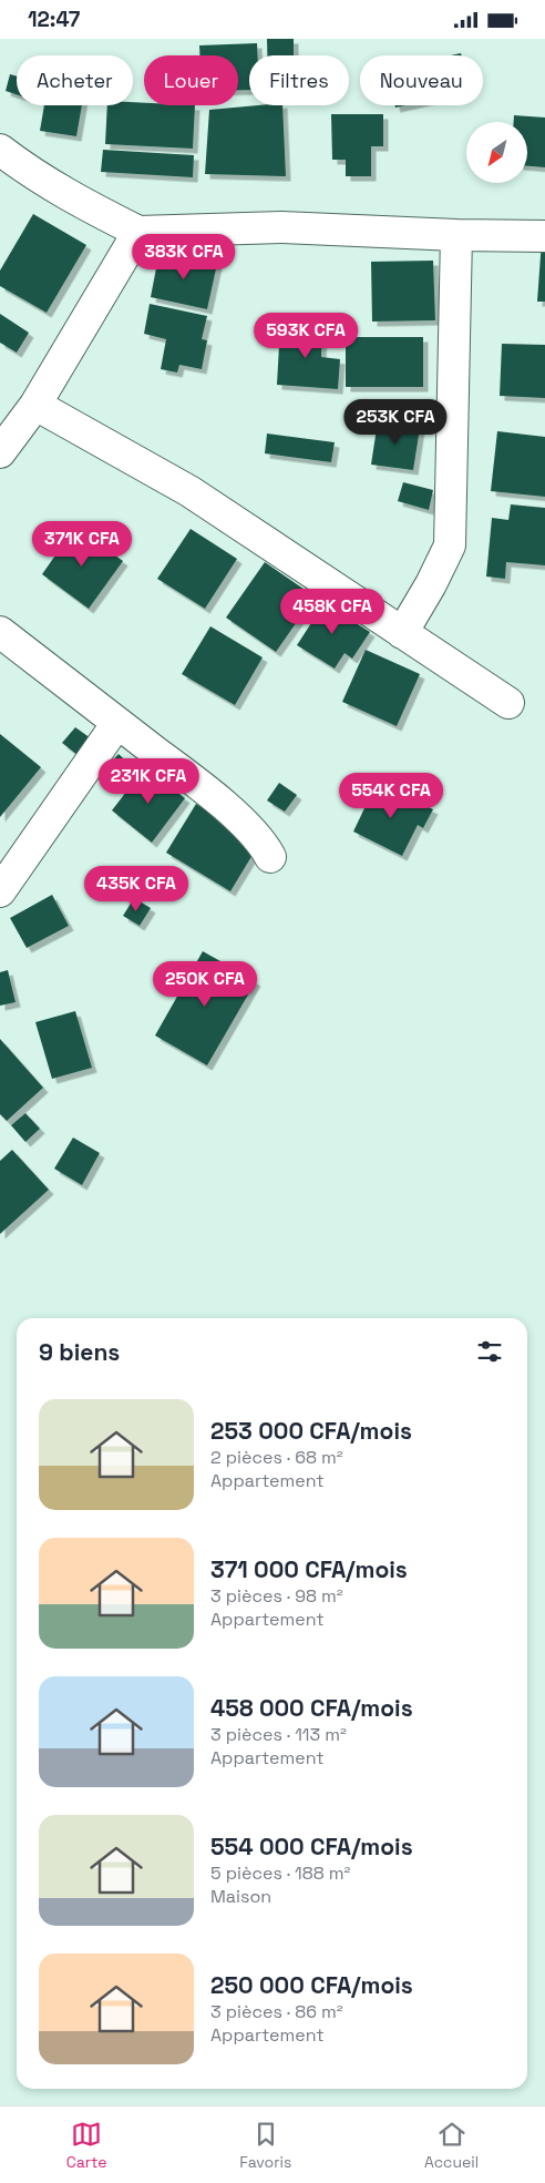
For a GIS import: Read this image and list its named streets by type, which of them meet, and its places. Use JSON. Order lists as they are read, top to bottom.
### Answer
{
  "north": "bottom left",
  "page": {
    "status": "12:47",
    "chip": [
      "Acheter",
      "Louer",
      "Filtres",
      "Nouveau"
    ],
    "price": [
      "383K CFA",
      "593K CFA",
      "253K CFA",
      "371K CFA",
      "458K CFA",
      "231K CFA",
      "554K CFA",
      "435K CFA",
      "250K CFA"
    ],
    "heading": "9 biens",
    "list": [
      {
        "name": "253 000 CFA/mois",
        "note": "2 pièces · 68 m² · Appartement"
      },
      {
        "name": "371 000 CFA/mois",
        "note": "3 pièces · 98 m² · Appartement"
      },
      {
        "name": "458 000 CFA/mois",
        "note": "3 pièces · 113 m² · Appartement"
      },
      {
        "name": "554 000 CFA/mois",
        "note": "5 pièces · 188 m² · Maison"
      },
      {
        "name": "250 000 CFA/mois",
        "note": "3 pièces · 86 m² · Appartement"
      }
    ],
    "tabs": ["Carte", "Favoris", "Accueil"]
  }
}
